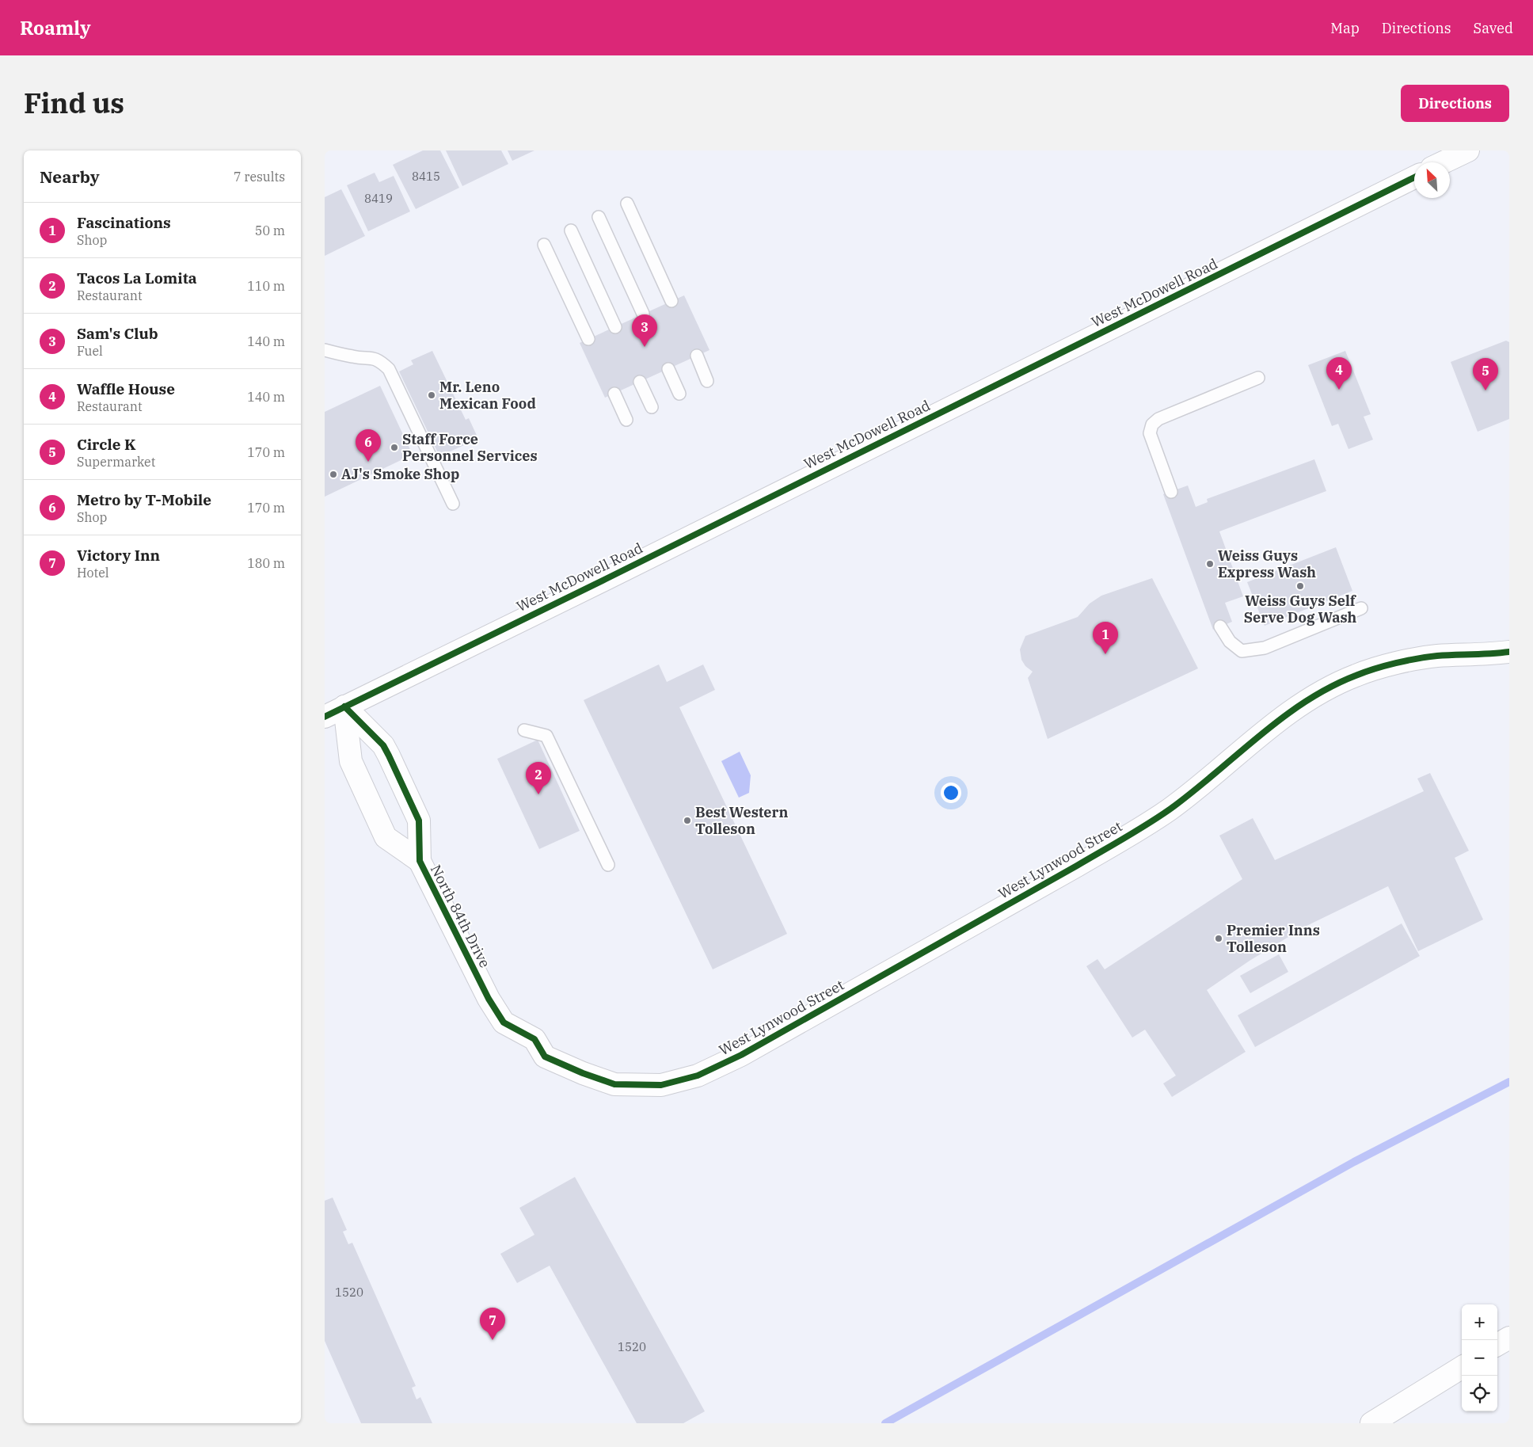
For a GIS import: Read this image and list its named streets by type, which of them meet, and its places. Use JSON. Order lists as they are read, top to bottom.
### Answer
{
  "streets": {
    "main road": ["West McDowell Road", "West Lynwood Street", "North 84th Drive"]
  },
  "crossings": [
    ["West McDowell Road", "North 84th Drive"],
    ["West Lynwood Street", "North 84th Drive"]
  ],
  "places": [
    "Mr. Leno Mexican Food",
    "Staff Force Personnel Services",
    "AJ's Smoke Shop",
    "Weiss Guys Express Wash",
    "Weiss Guys Self Serve Dog Wash",
    "Best Western Tolleson",
    "Premier Inns Tolleson"
  ],
  "house_numbers": [
    "8415",
    "8419",
    "1520",
    "1520"
  ],
  "north": "top left",
  "page": {
    "header": "Roamly",
    "nav": ["Map", "Directions", "Saved"],
    "title": "Find us",
    "buttons": "Directions",
    "heading": ["Nearby", "7 results"],
    "list": [
      {
        "mark": "1",
        "name": "Fascinations",
        "note": "Shop",
        "value": "50 m"
      },
      {
        "mark": "2",
        "name": "Tacos La Lomita",
        "note": "Restaurant",
        "value": "110 m"
      },
      {
        "mark": "3",
        "name": "Sam's Club",
        "note": "Fuel",
        "value": "140 m"
      },
      {
        "mark": "4",
        "name": "Waffle House",
        "note": "Restaurant",
        "value": "140 m"
      },
      {
        "mark": "5",
        "name": "Circle K",
        "note": "Supermarket",
        "value": "170 m"
      },
      {
        "mark": "6",
        "name": "Metro by T-Mobile",
        "note": "Shop",
        "value": "170 m"
      },
      {
        "mark": "7",
        "name": "Victory Inn",
        "note": "Hotel",
        "value": "180 m"
      }
    ],
    "pins": [
      "3",
      "4",
      "5",
      "6",
      "1",
      "2",
      "7"
    ],
    "map_buttons": ["+", "−"]
  }
}
